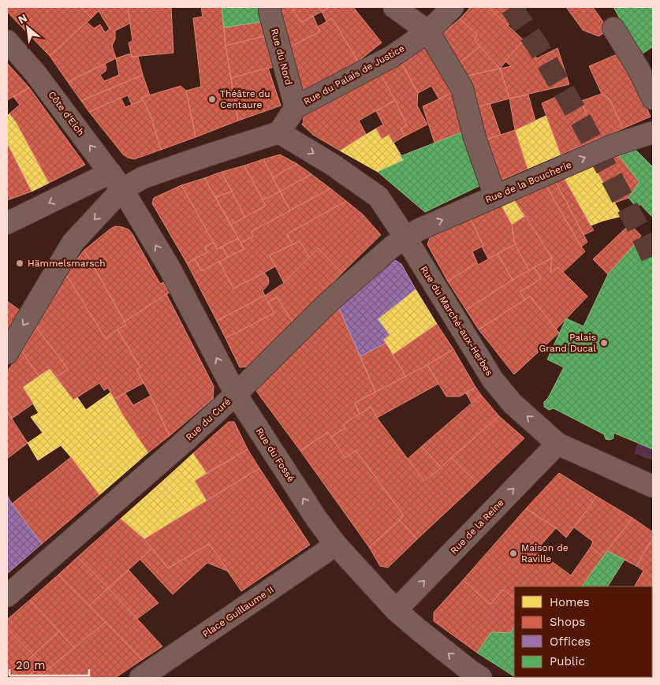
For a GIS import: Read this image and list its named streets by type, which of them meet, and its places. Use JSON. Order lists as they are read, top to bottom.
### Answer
{
  "streets": {
    "street": [
      "Rue du Nord",
      "Rue du Palais de Justice",
      "Côte d'Eich",
      "Rue de la Boucherie",
      "Rue du Marché-aux-Herbes",
      "Rue du Curé",
      "Rue du Fossé",
      "Rue de la Reine",
      "Place Guillaume II"
    ]
  },
  "crossings": [
    ["Rue du Nord", "Rue du Palais de Justice"],
    ["Rue du Palais de Justice", "Rue du Marché-aux-Herbes"],
    ["Côte d'Eich", "Rue du Fossé"],
    ["Rue de la Boucherie", "Rue du Marché-aux-Herbes"],
    ["Rue de la Boucherie", "Rue du Curé"],
    ["Rue du Marché-aux-Herbes", "Rue du Curé"],
    ["Rue du Marché-aux-Herbes", "Rue de la Reine"],
    ["Rue du Curé", "Rue du Fossé"],
    ["Rue du Fossé", "Rue de la Reine"],
    ["Rue du Fossé", "Place Guillaume II"]
  ],
  "one_way": [
    "Côte d'Eich",
    "Rue de la Boucherie",
    "Rue du Fossé",
    "Rue de la Reine"
  ],
  "places": [
    "Théâtre du Centaure",
    "Hämmelsmarsch",
    "Palais Grand Ducal",
    "Maison de Raville"
  ],
  "legend": [
    "Homes",
    "Shops",
    "Offices",
    "Public"
  ],
  "scale_bar": "20 m",
  "north": "top left"
}
